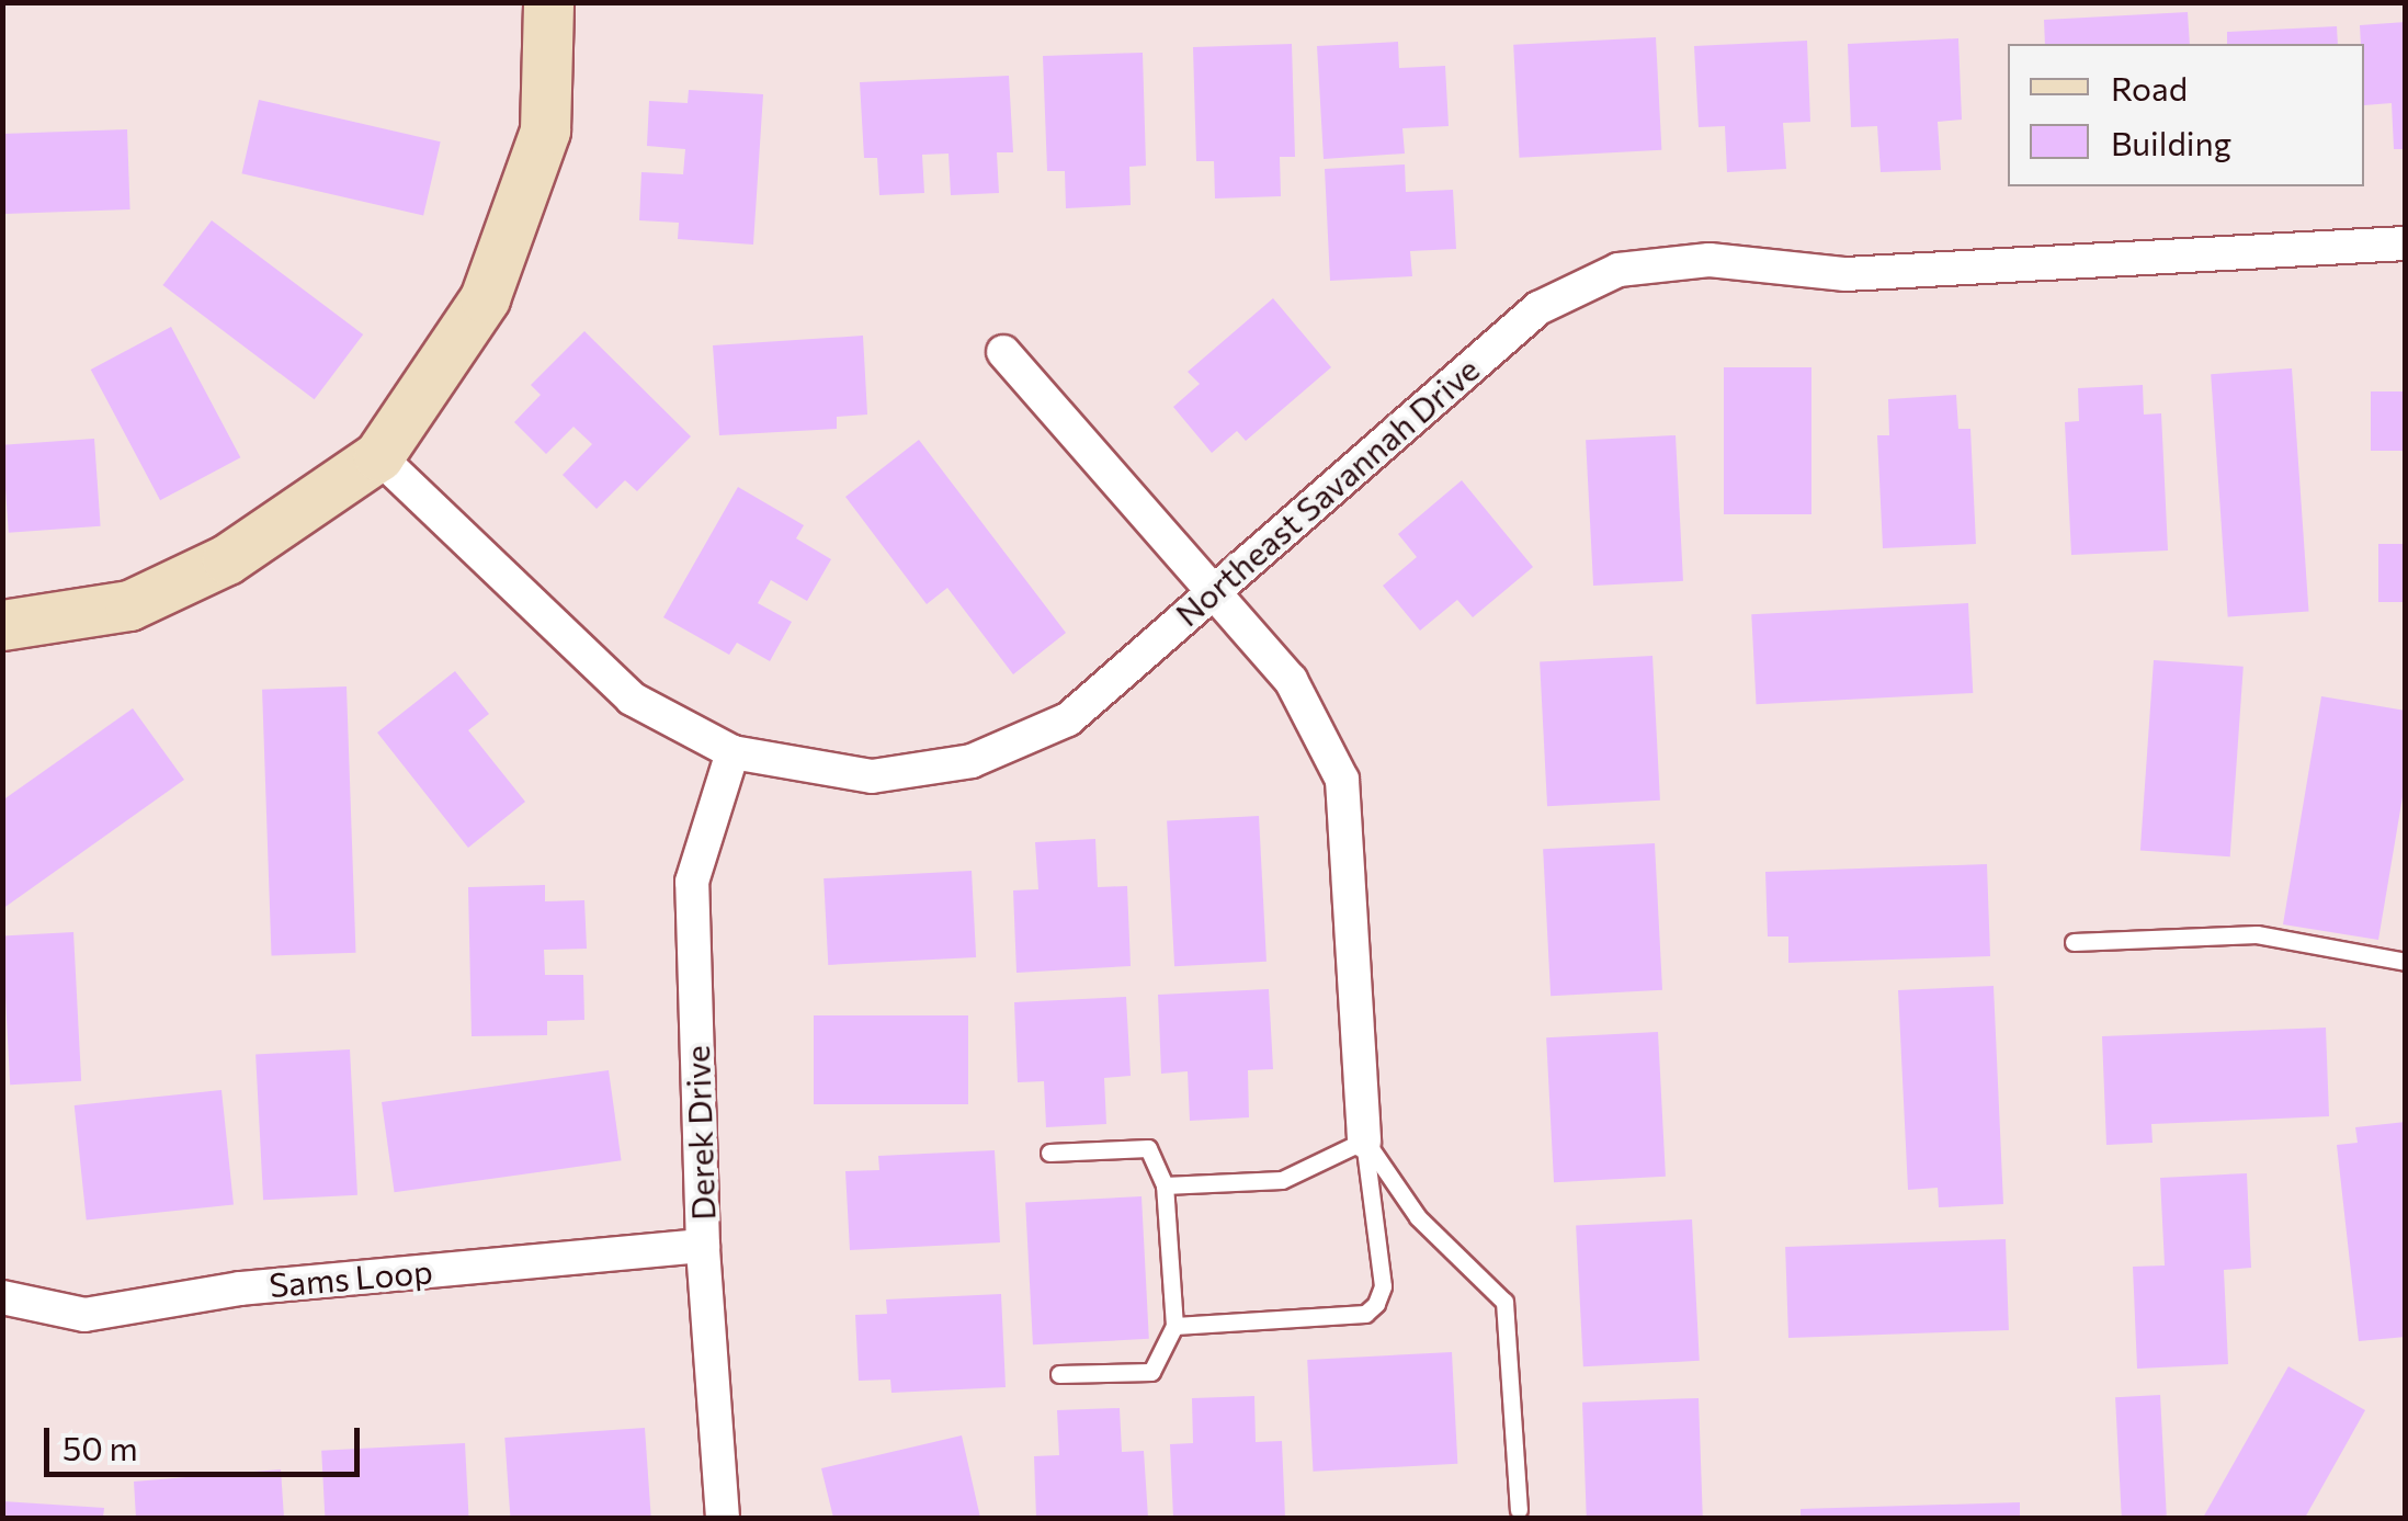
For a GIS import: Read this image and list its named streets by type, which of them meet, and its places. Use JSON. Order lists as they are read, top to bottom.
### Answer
{
  "streets": {
    "street": ["Northeast Savannah Drive", "Derek Drive", "Sams Loop"]
  },
  "crossings": [
    ["Northeast Savannah Drive", "Derek Drive"],
    ["Derek Drive", "Sams Loop"]
  ],
  "legend": ["Road", "Building"],
  "scale_bar": "50 m"
}
